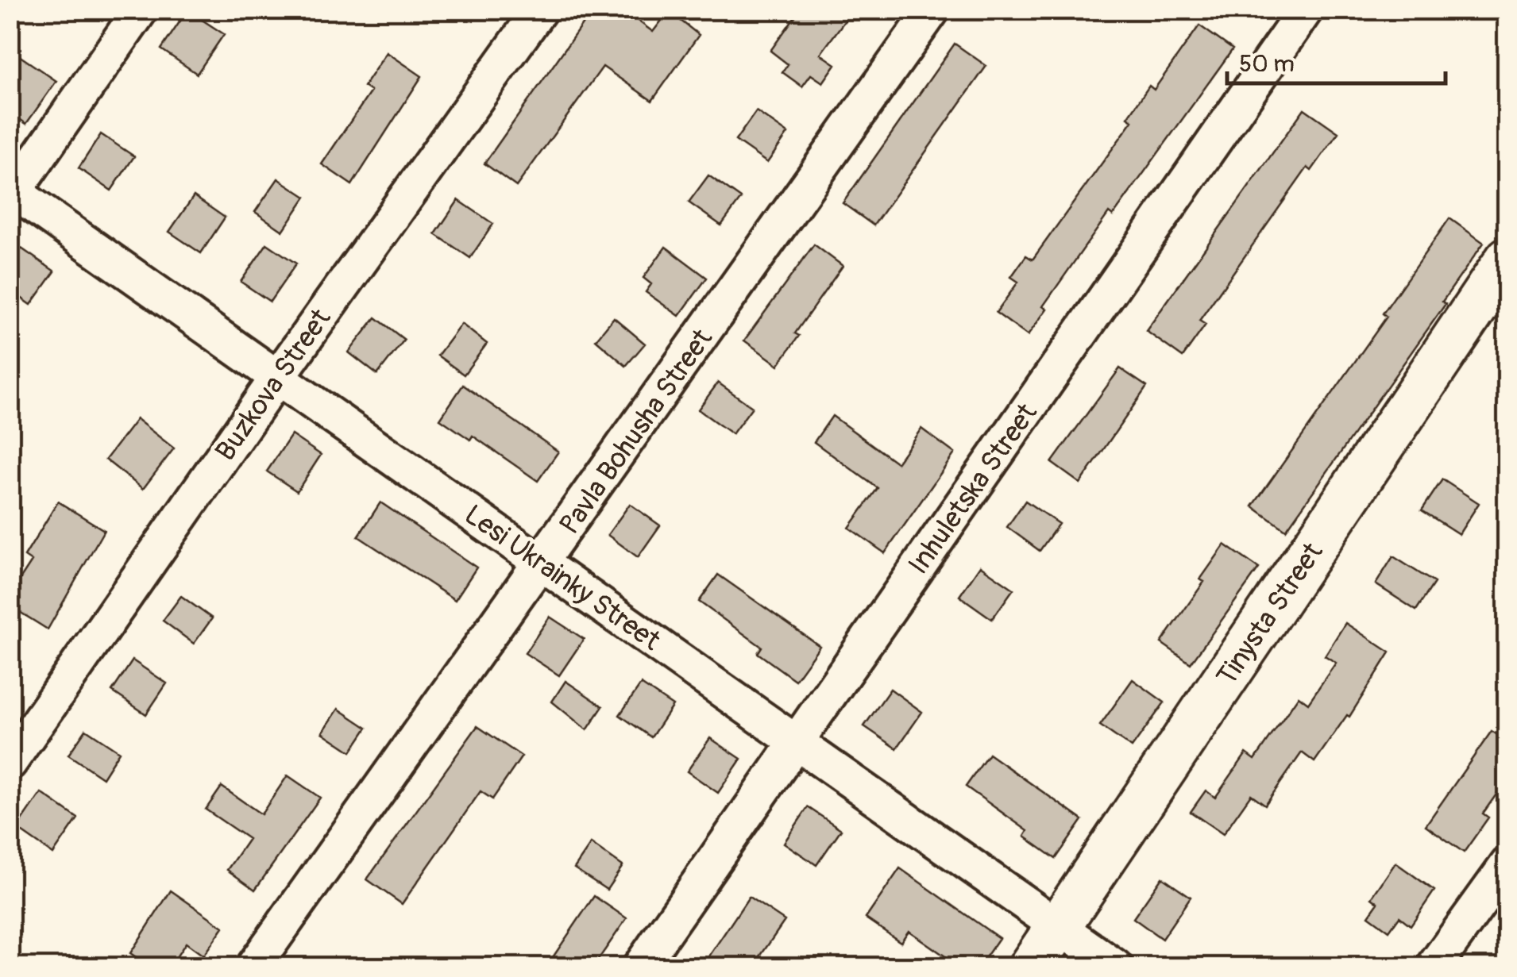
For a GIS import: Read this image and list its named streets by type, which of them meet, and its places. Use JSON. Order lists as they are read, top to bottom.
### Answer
{
  "streets": {
    "street": [
      "Buzkova Street",
      "Pavla Bohusha Street",
      "Inhuletska Street",
      "Lesi Ukrainky Street",
      "Tinysta Street"
    ]
  },
  "crossings": [
    ["Buzkova Street", "Lesi Ukrainky Street"],
    ["Pavla Bohusha Street", "Lesi Ukrainky Street"],
    ["Inhuletska Street", "Lesi Ukrainky Street"],
    ["Lesi Ukrainky Street", "Tinysta Street"]
  ],
  "scale_bar": "50 m"
}
